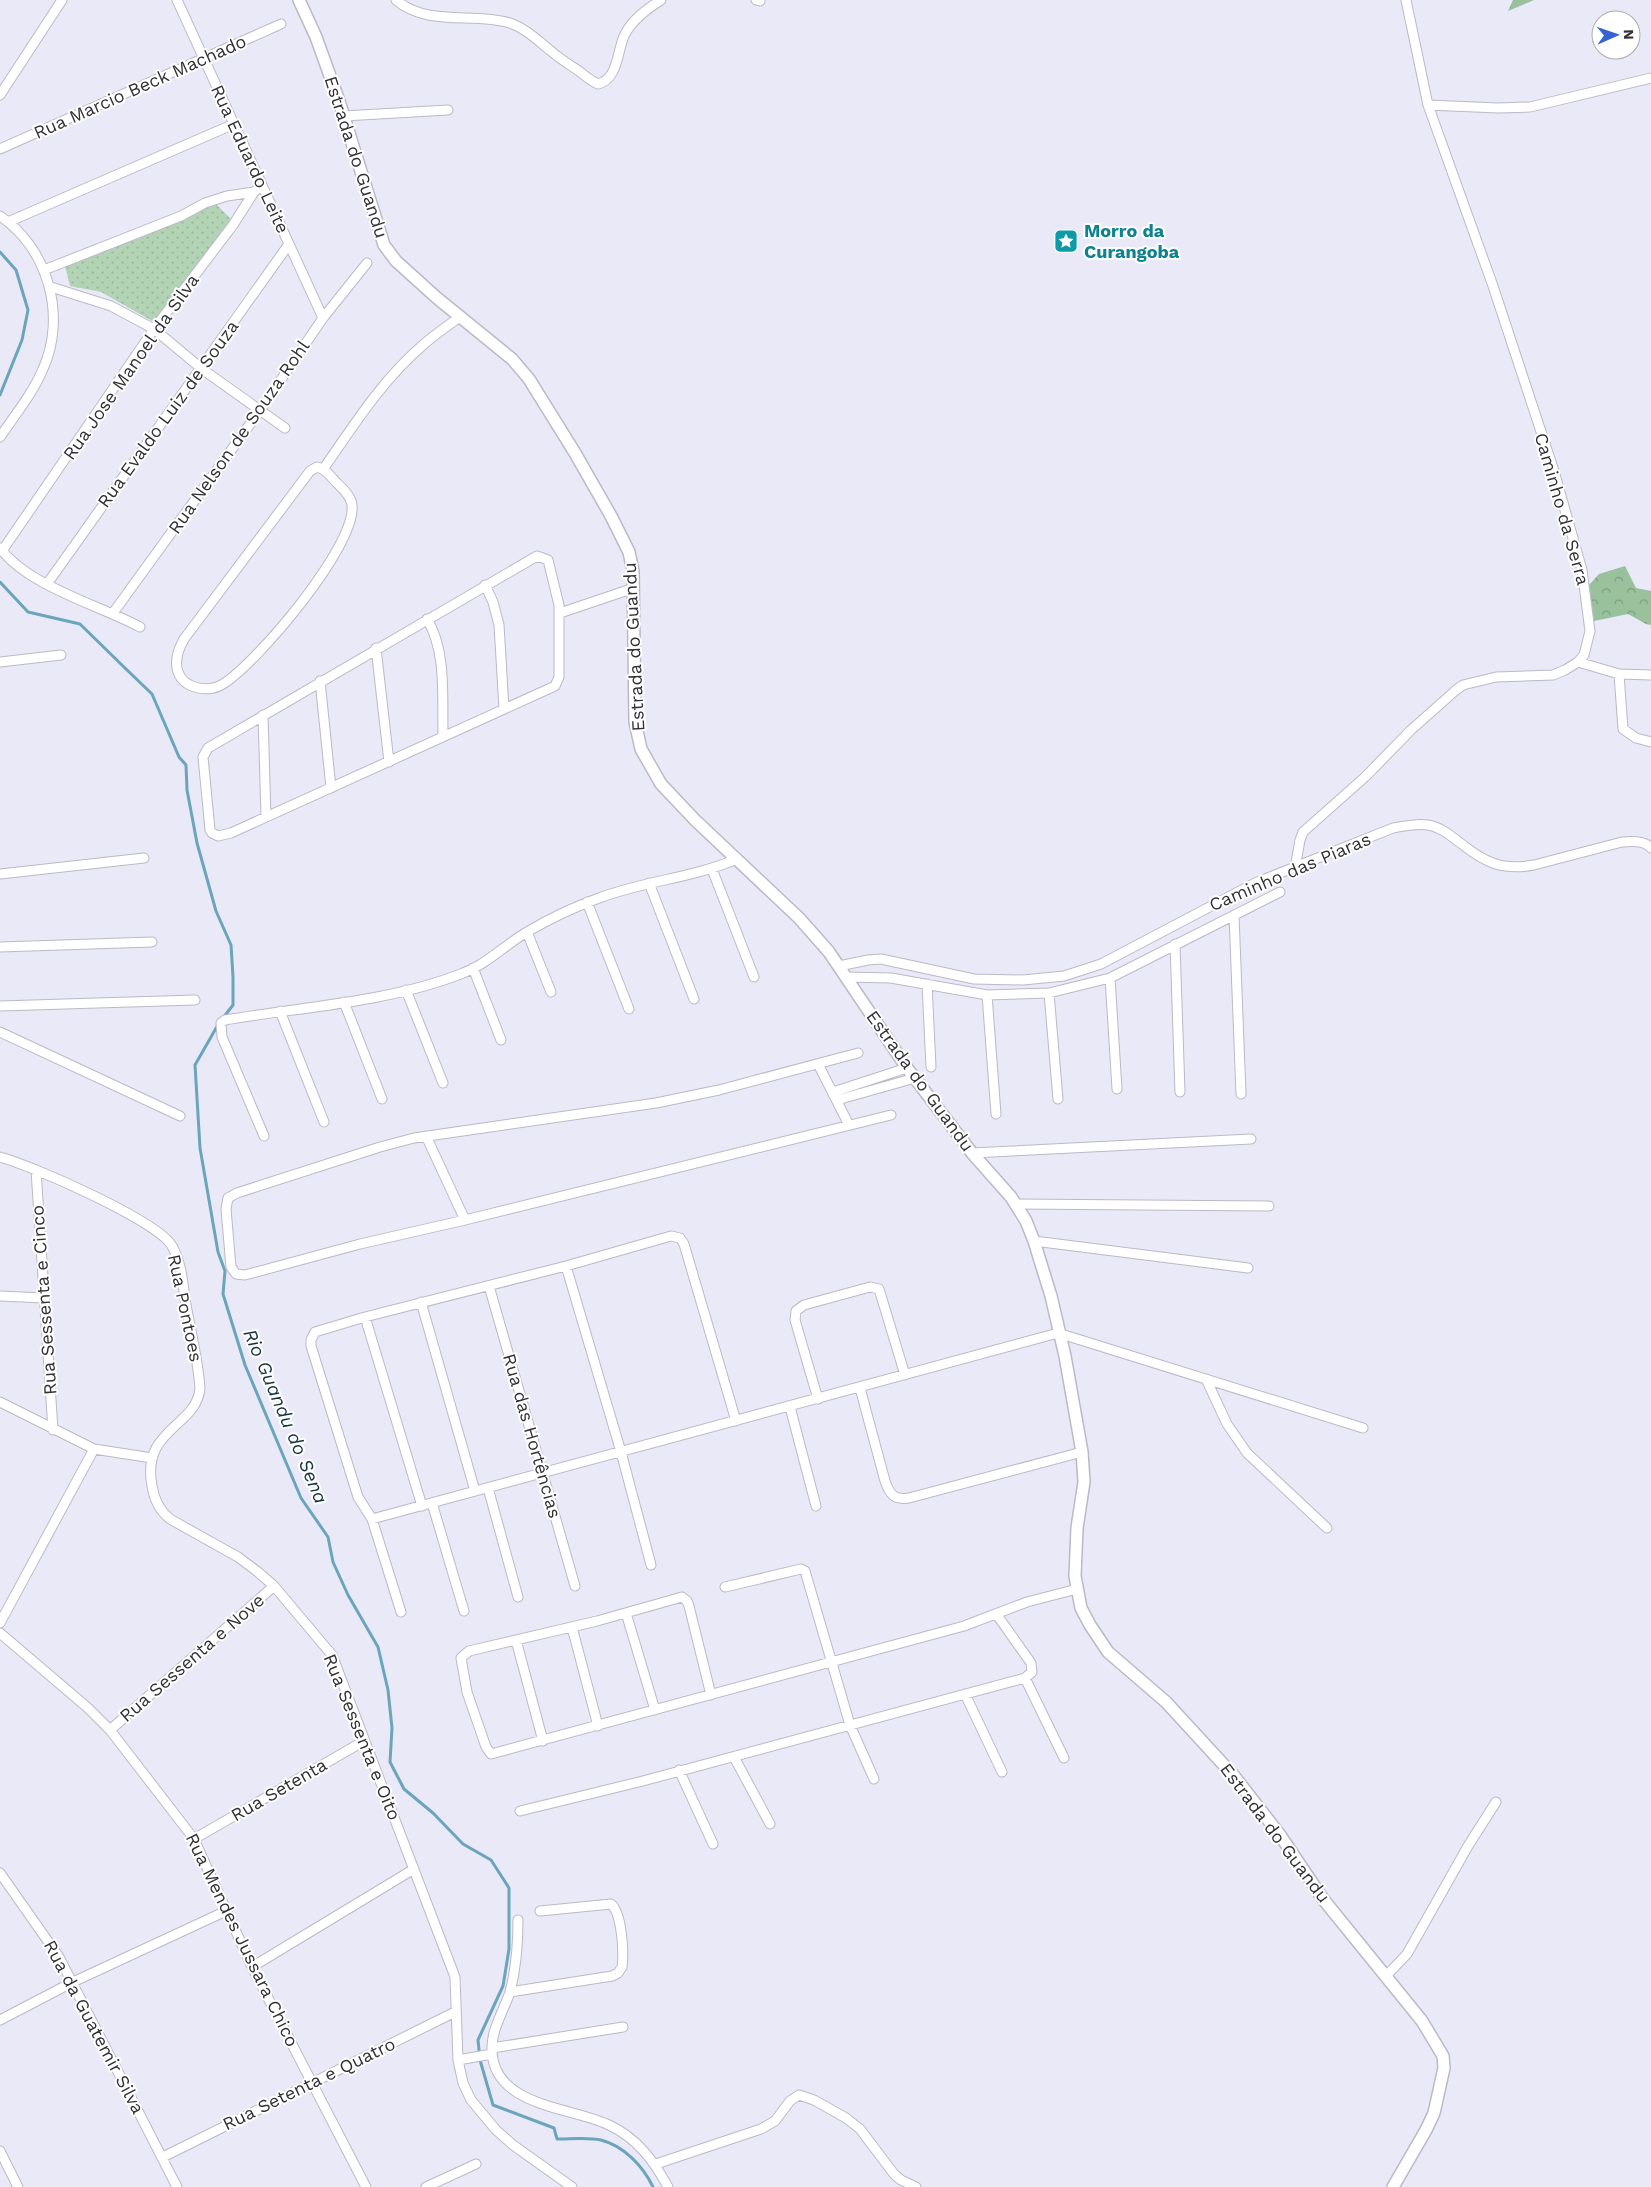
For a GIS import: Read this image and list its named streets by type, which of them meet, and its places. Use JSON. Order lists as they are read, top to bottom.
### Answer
{
  "streets": {
    "street": [
      "Rua Marcio Beck Machado",
      "Estrada do Guandu",
      "Rua Eduardo Leite",
      "Rua Jose Manoel da Silva",
      "Rua Evaldo Luiz de Souza",
      "Rua Nelson de Souza Rohl",
      "Caminho da Serra",
      "Caminho das Piaras",
      "Rua Sessenta e Cinco",
      "Rua Pontoes",
      "Rua das Hortências",
      "Rua Sessenta e Nove",
      "Rua Sessenta e Oito",
      "Rua Setenta",
      "Rua Mendes Jussara Chico",
      "Rua da Guatemir Silva",
      "Rua Setenta e Quatro"
    ]
  },
  "crossings": [
    ["Rua Marcio Beck Machado", "Rua Eduardo Leite"],
    ["Estrada do Guandu", "Caminho das Piaras"],
    ["Rua Eduardo Leite", "Rua Jose Manoel da Silva"],
    ["Rua Eduardo Leite", "Rua Evaldo Luiz de Souza"],
    ["Rua Eduardo Leite", "Rua Nelson de Souza Rohl"],
    ["Rua Sessenta e Cinco", "Rua Pontoes"],
    ["Rua Pontoes", "Rua Sessenta e Oito"],
    ["Rua Sessenta e Nove", "Rua Sessenta e Oito"],
    ["Rua Sessenta e Nove", "Rua Mendes Jussara Chico"],
    ["Rua Sessenta e Oito", "Rua Setenta"],
    ["Rua Sessenta e Oito", "Rua Setenta e Quatro"],
    ["Rua Setenta", "Rua Mendes Jussara Chico"],
    ["Rua Mendes Jussara Chico", "Rua Setenta e Quatro"],
    ["Rua da Guatemir Silva", "Rua Setenta e Quatro"]
  ],
  "water": ["Rio Guandu do Sena"],
  "places": {
    "place": ["Morro da Curangoba"]
  },
  "north": "right"
}
